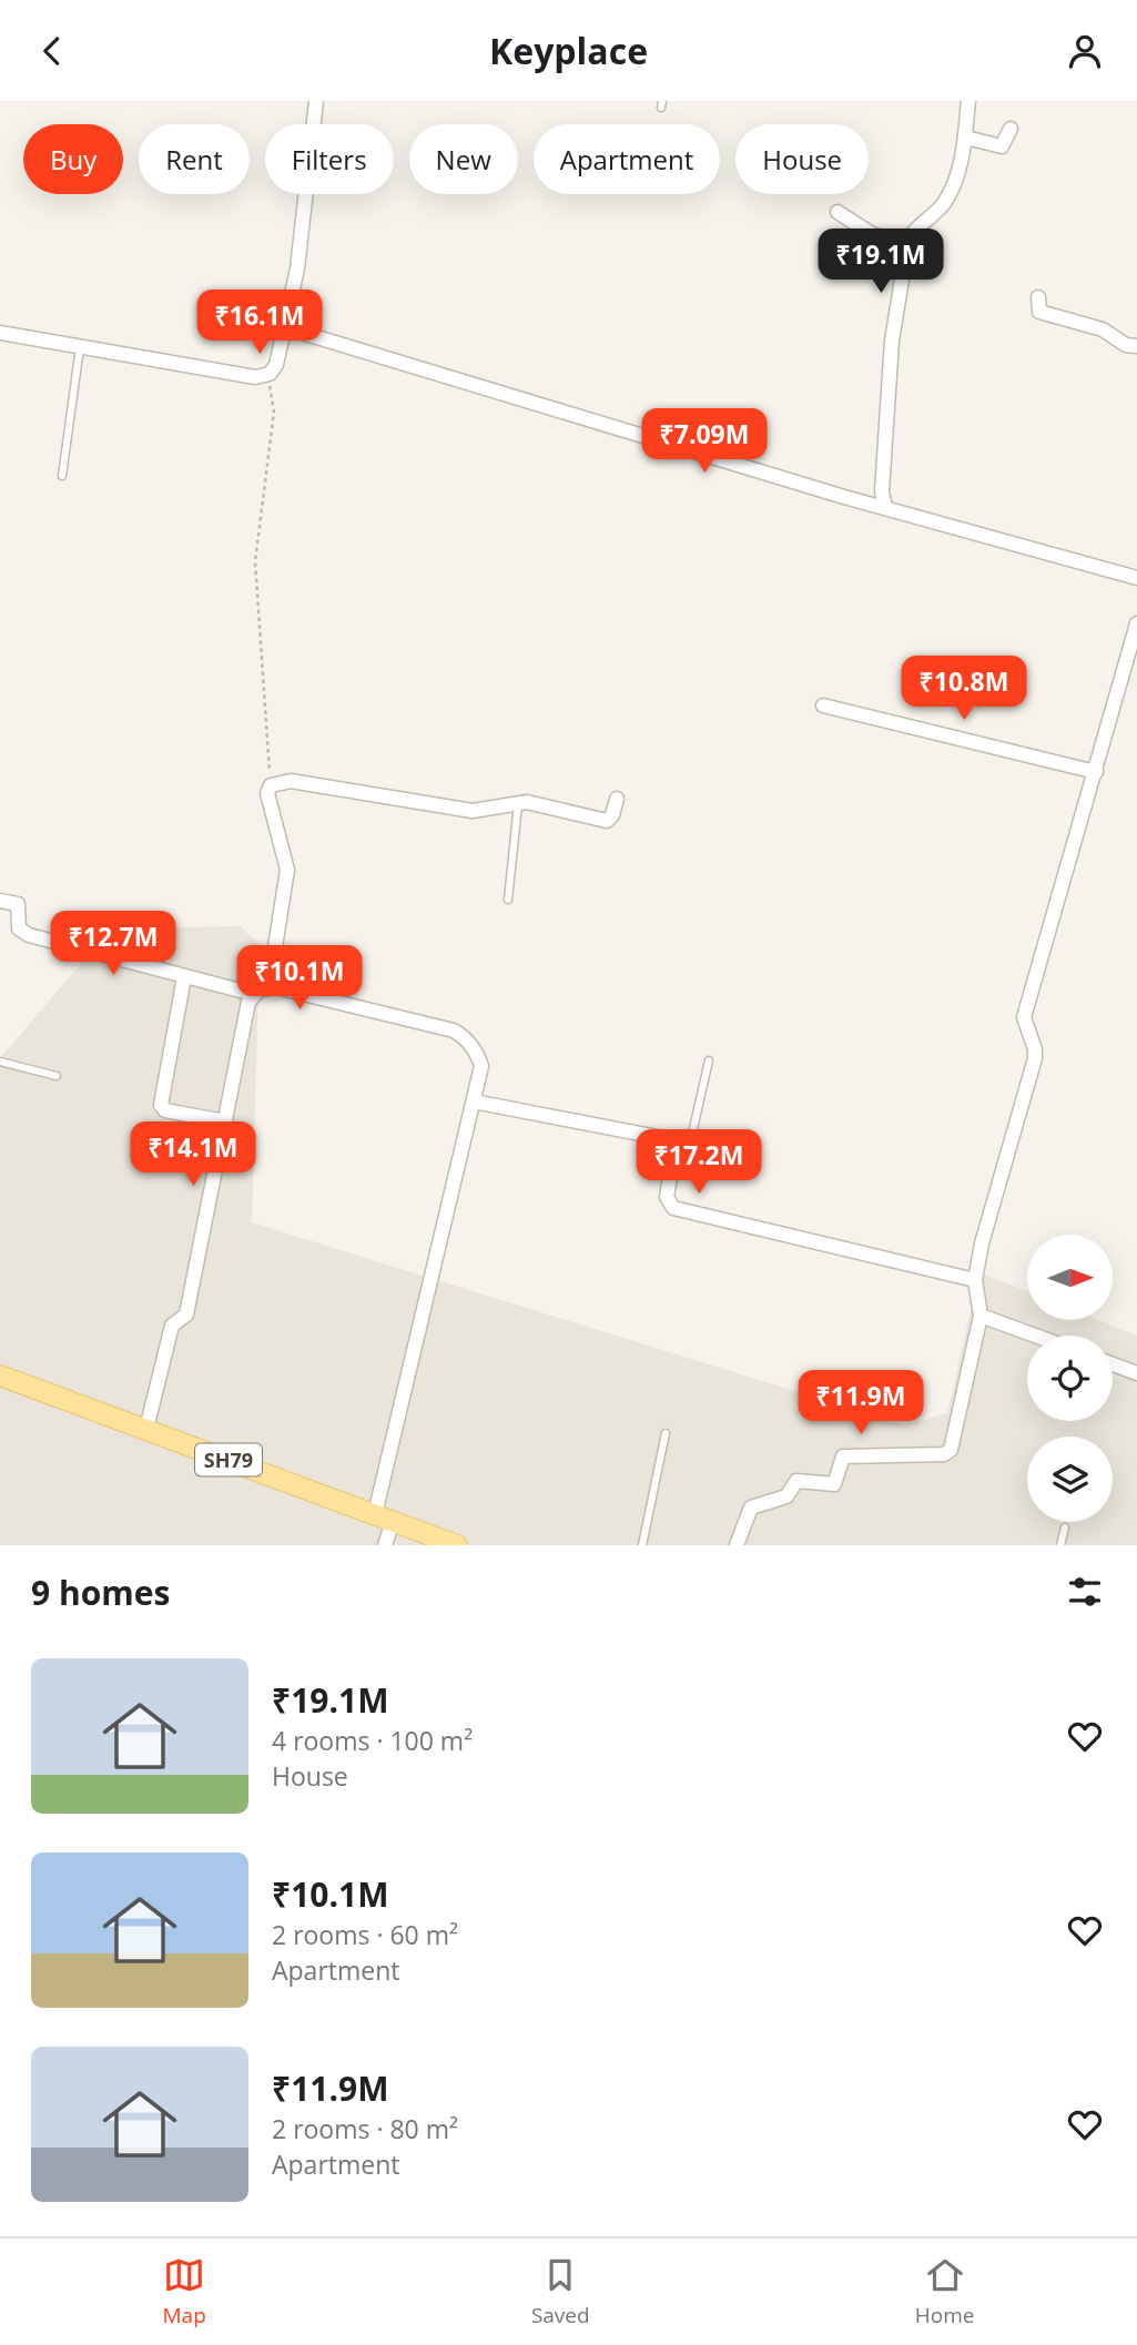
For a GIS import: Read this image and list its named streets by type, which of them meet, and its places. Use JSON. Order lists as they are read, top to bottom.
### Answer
{
  "streets": {
    "main road": ["SH79"]
  },
  "north": "right",
  "page": {
    "header": "Keyplace",
    "chip": [
      "Buy",
      "Rent",
      "Filters",
      "New",
      "Apartment",
      "House"
    ],
    "price": [
      "₹19.1M",
      "₹16.1M",
      "₹7.09M",
      "₹10.8M",
      "₹12.7M",
      "₹10.1M",
      "₹14.1M",
      "₹17.2M",
      "₹11.9M"
    ],
    "heading": "9 homes",
    "list": [
      {
        "name": "₹19.1M",
        "note": "4 rooms · 100 m² · House"
      },
      {
        "name": "₹10.1M",
        "note": "2 rooms · 60 m² · Apartment"
      },
      {
        "name": "₹11.9M",
        "note": "2 rooms · 80 m² · Apartment"
      }
    ],
    "tabs": ["Map", "Saved", "Home"]
  }
}
